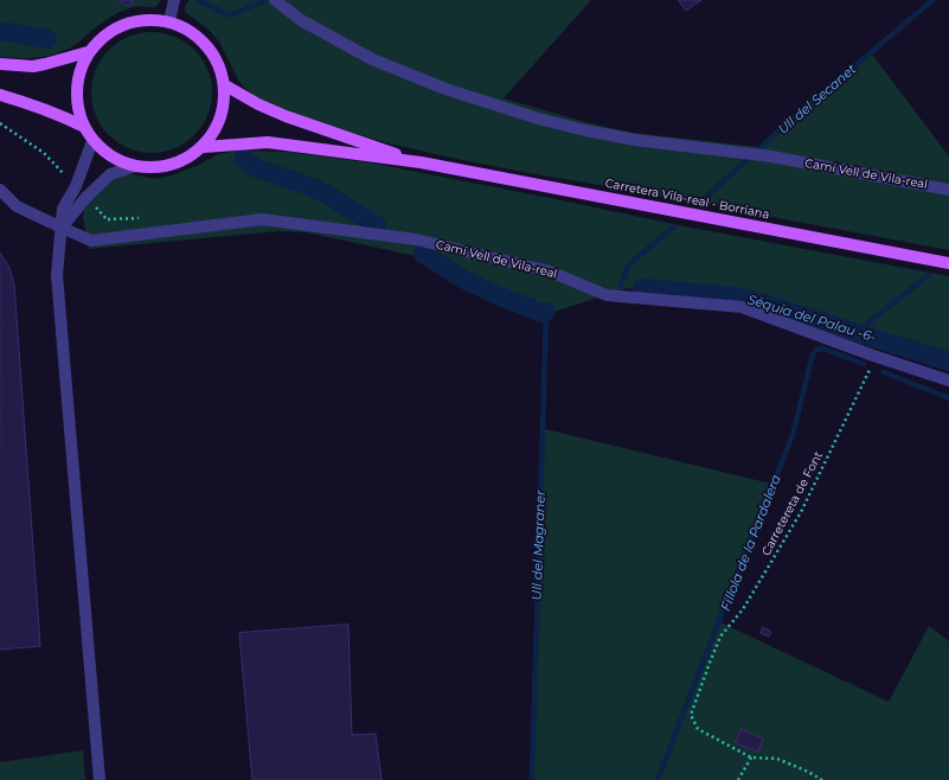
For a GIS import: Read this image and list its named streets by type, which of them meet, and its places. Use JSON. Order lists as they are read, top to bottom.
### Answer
{
  "streets": {
    "main road": ["Carretera Vila-real - Borriana"],
    "street": ["Camí Vell de Vila-real"],
    "path": ["Carretereta de Font"]
  },
  "crossings": [
    ["Camí Vell de Vila-real", "Carretereta de Font"]
  ],
  "water": [
    "Ull del Secanet",
    "Séquia del Palau -6-",
    "Fillola de la Pardalera",
    "Ull del Magraner"
  ]
}
